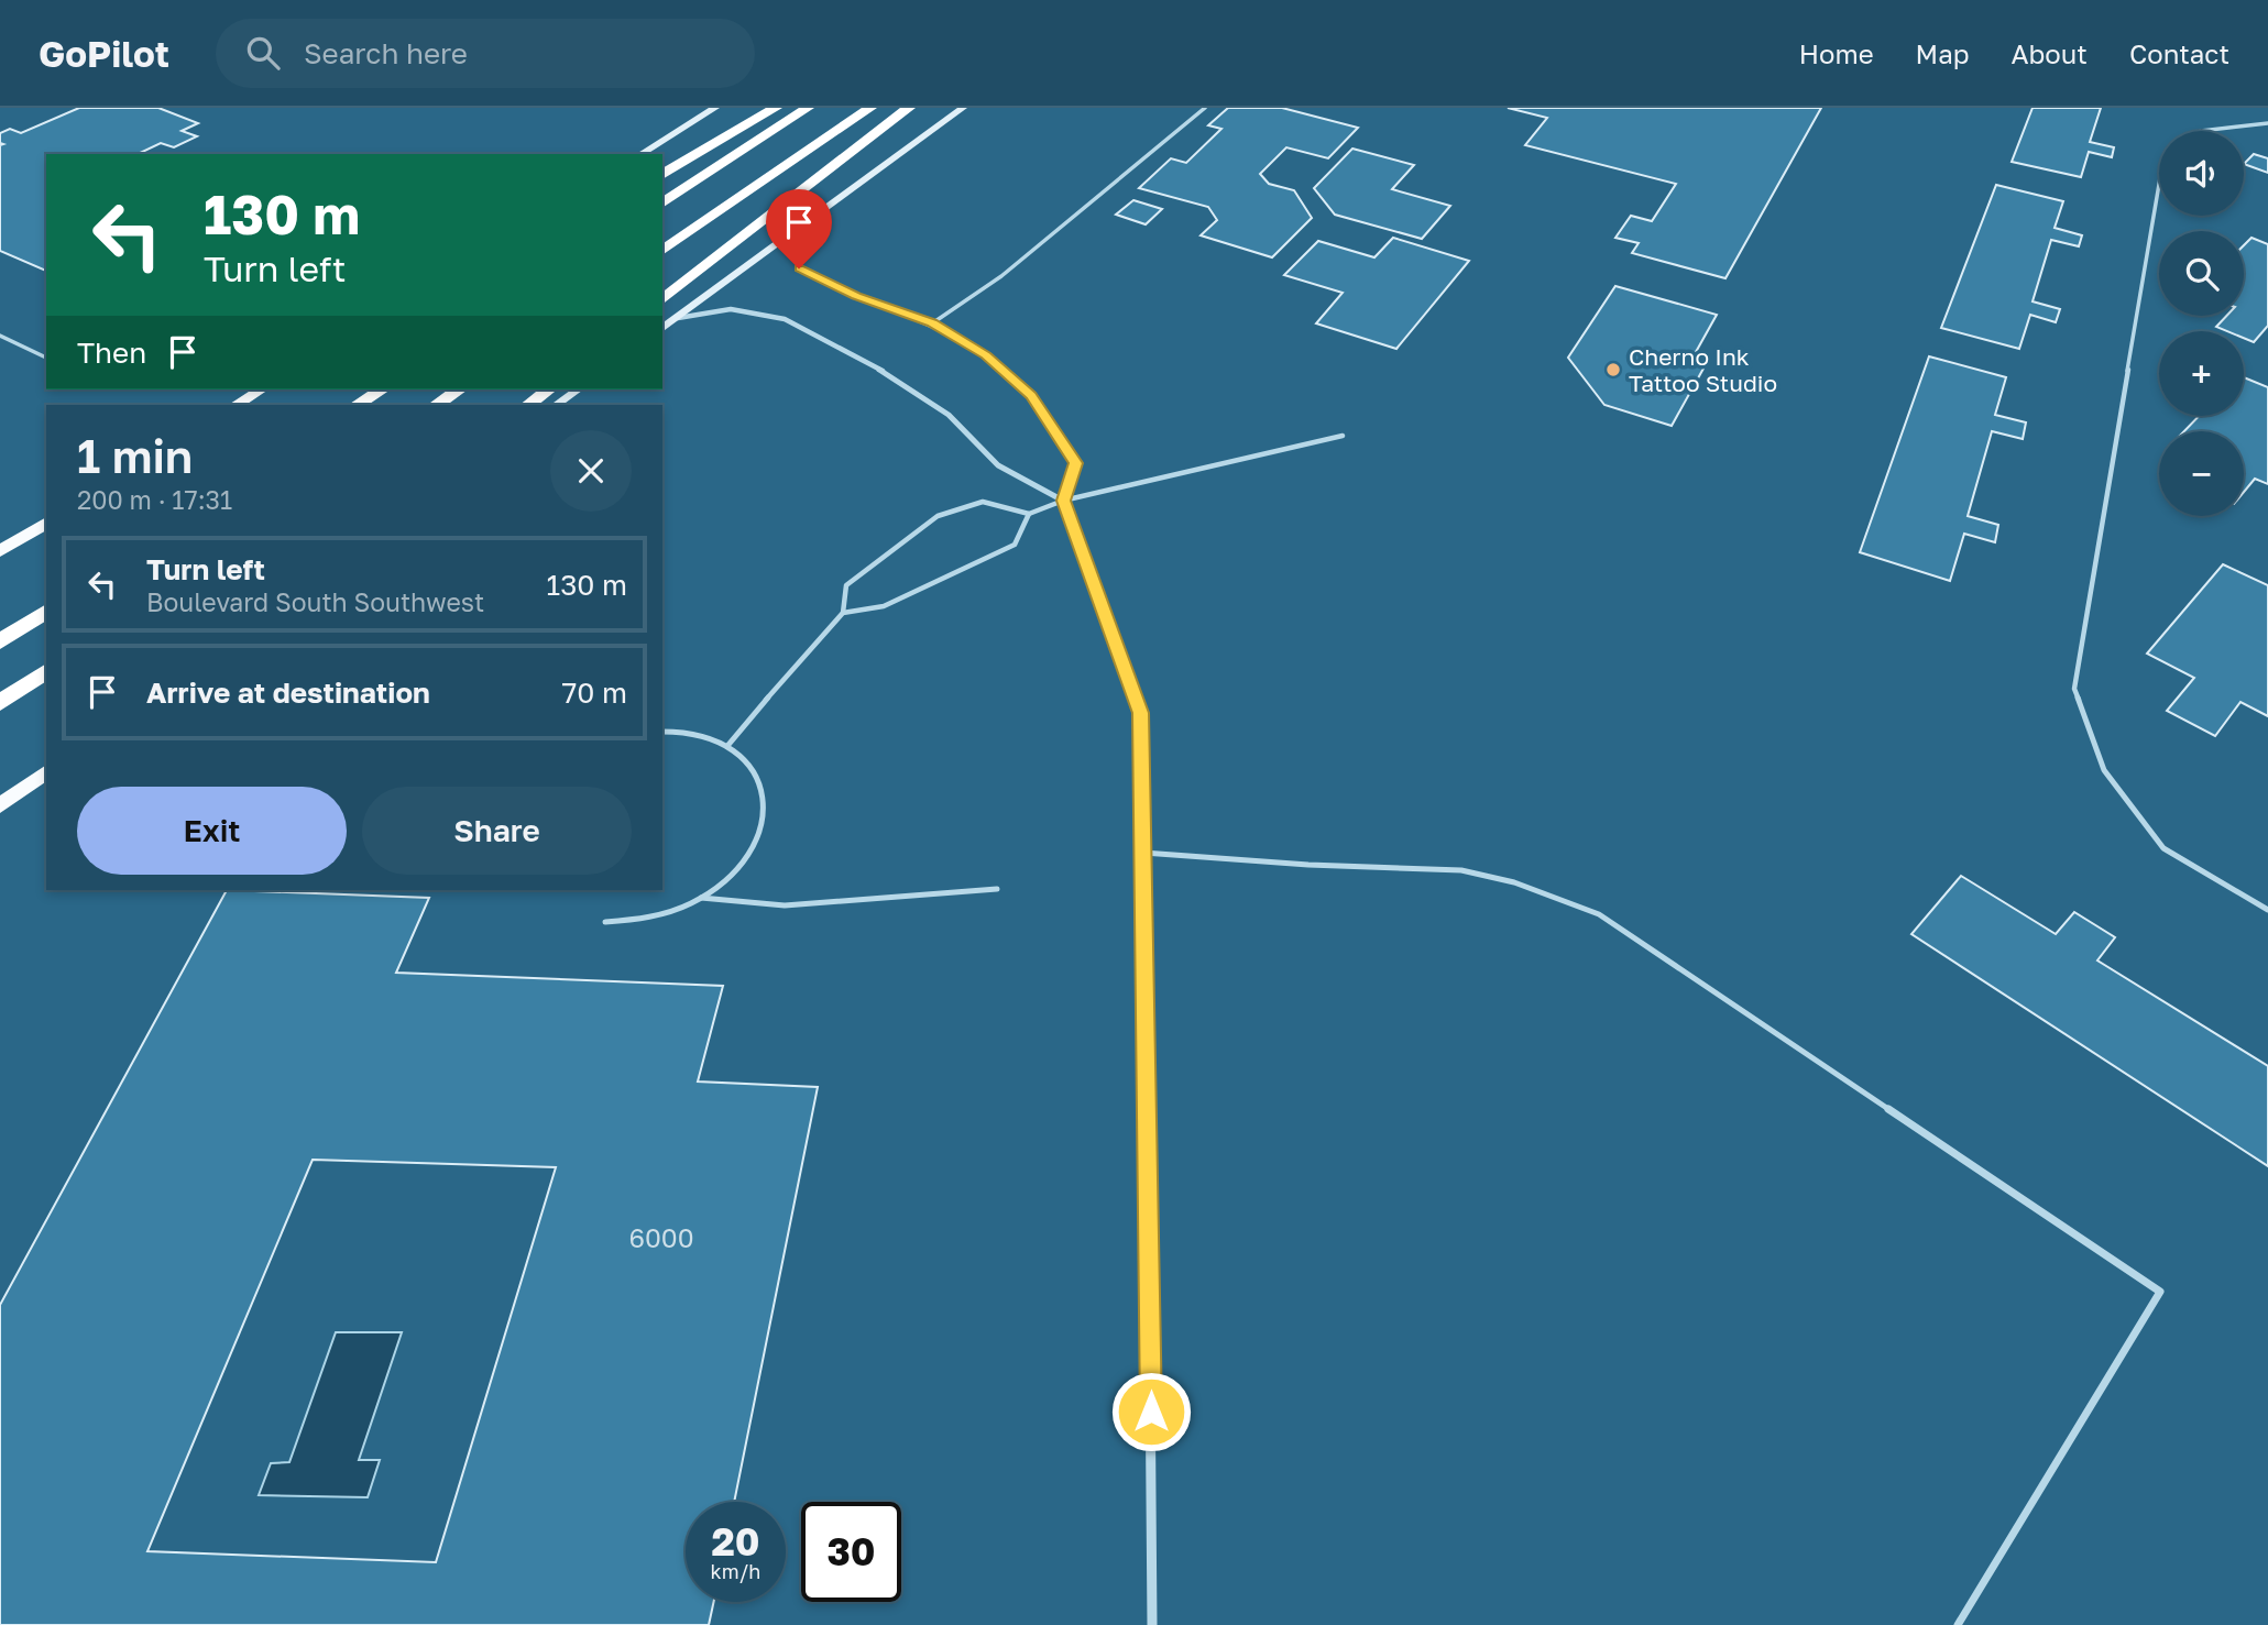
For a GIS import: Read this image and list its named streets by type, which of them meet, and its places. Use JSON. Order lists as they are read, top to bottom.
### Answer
{
  "places": ["Cherno Ink Tattoo Studio"],
  "house_numbers": ["6000"],
  "page": {
    "header": "GoPilot",
    "search": "Search here",
    "nav": [
      "Home",
      "Map",
      "About",
      "Contact"
    ],
    "map_buttons": ["+", "−"],
    "turn": ["130 m", "Turn left"],
    "then": "Then",
    "heading": ["1 min", "200 m · 17:31"],
    "list": [
      {
        "name": "Turn left",
        "note": "Boulevard South Southwest",
        "value": "130 m"
      },
      {
        "name": "Arrive at destination",
        "value": "70 m"
      }
    ],
    "buttons": ["Exit", "Share"],
    "speed": "20 km/h",
    "limit": "30"
  }
}
